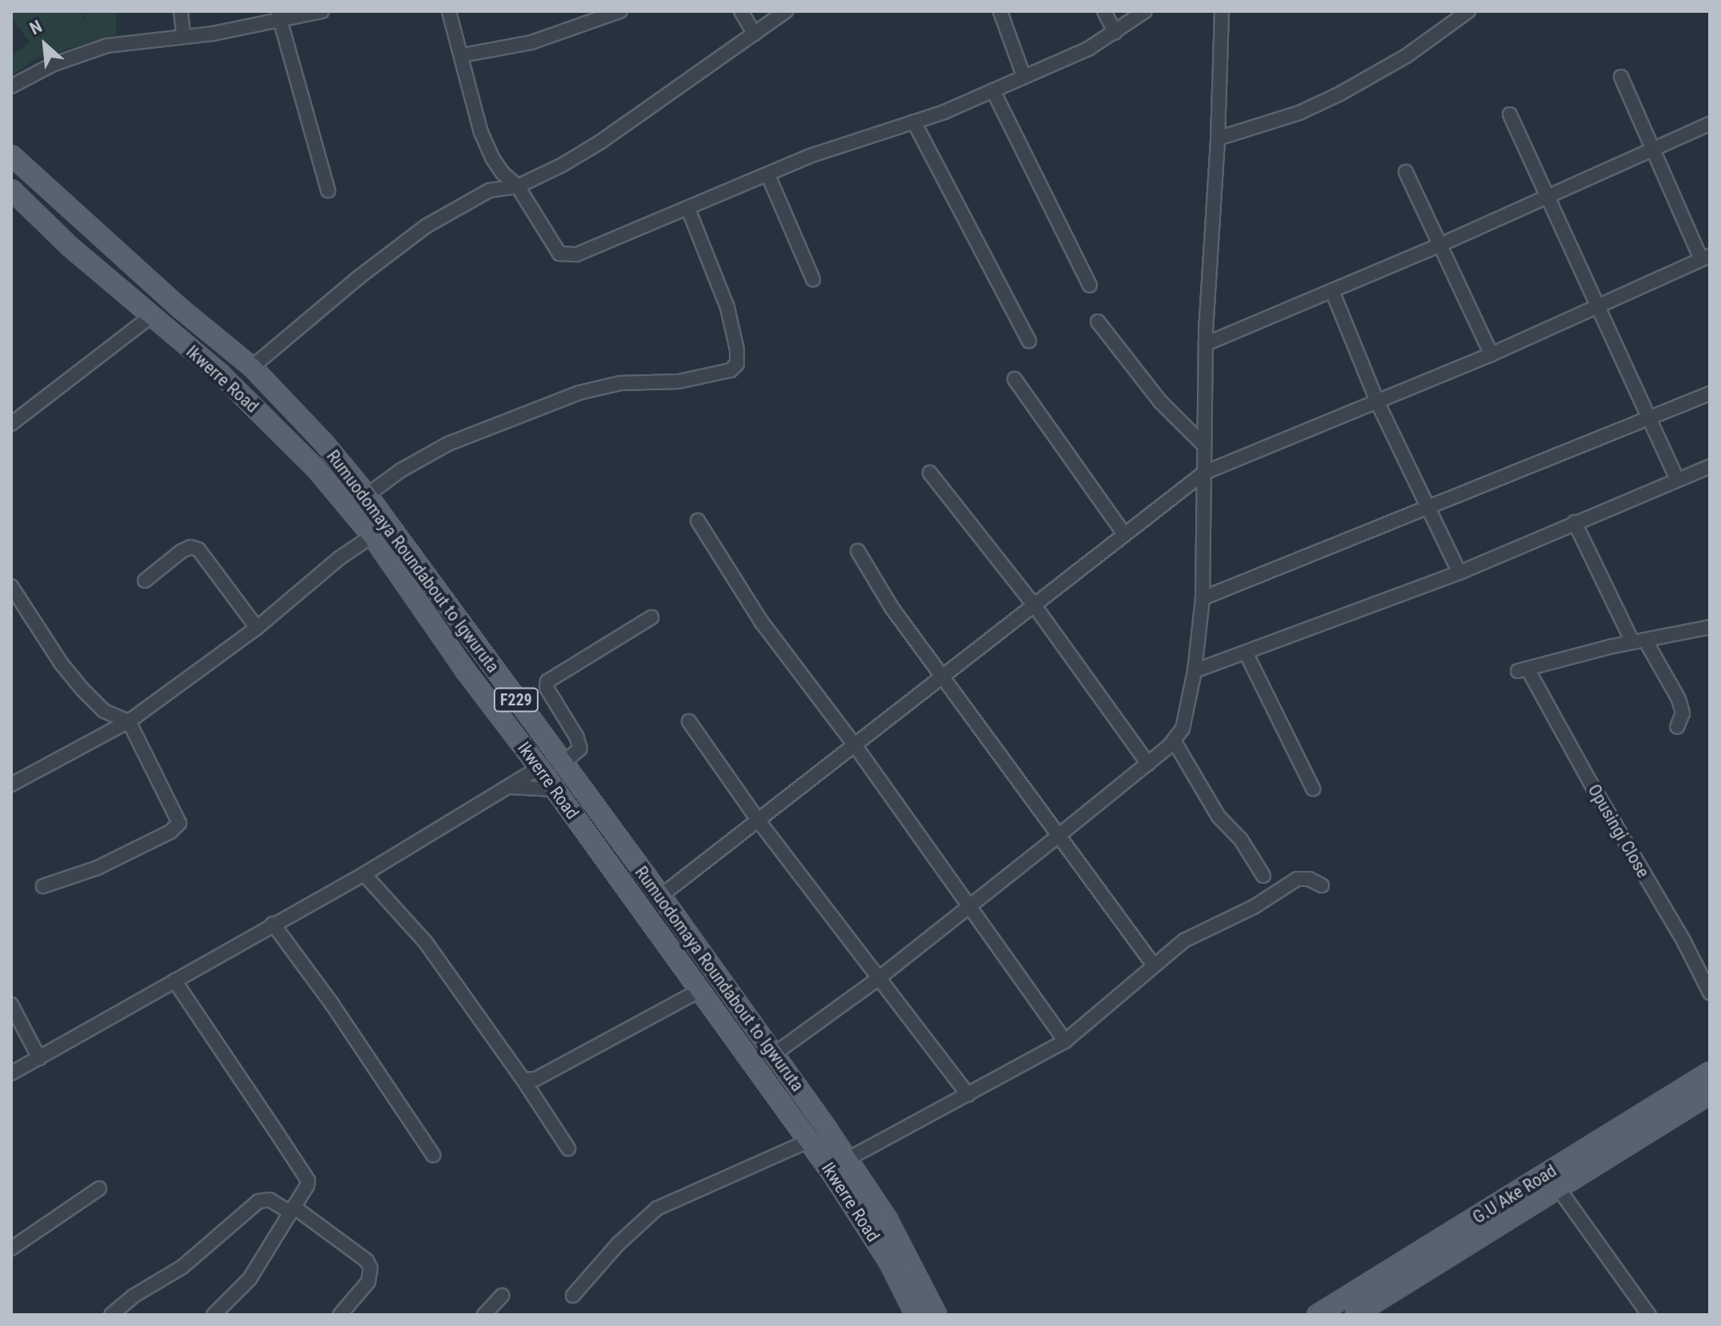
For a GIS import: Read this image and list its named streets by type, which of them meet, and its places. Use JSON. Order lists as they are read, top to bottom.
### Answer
{
  "streets": {
    "main road": [
      "Ikwerre Road",
      "Rumuodomaya Roundabout to Igwuruta",
      "F229",
      "G.U Ake Road"
    ],
    "street": ["Opusingi Close"]
  },
  "north": "top left"
}
